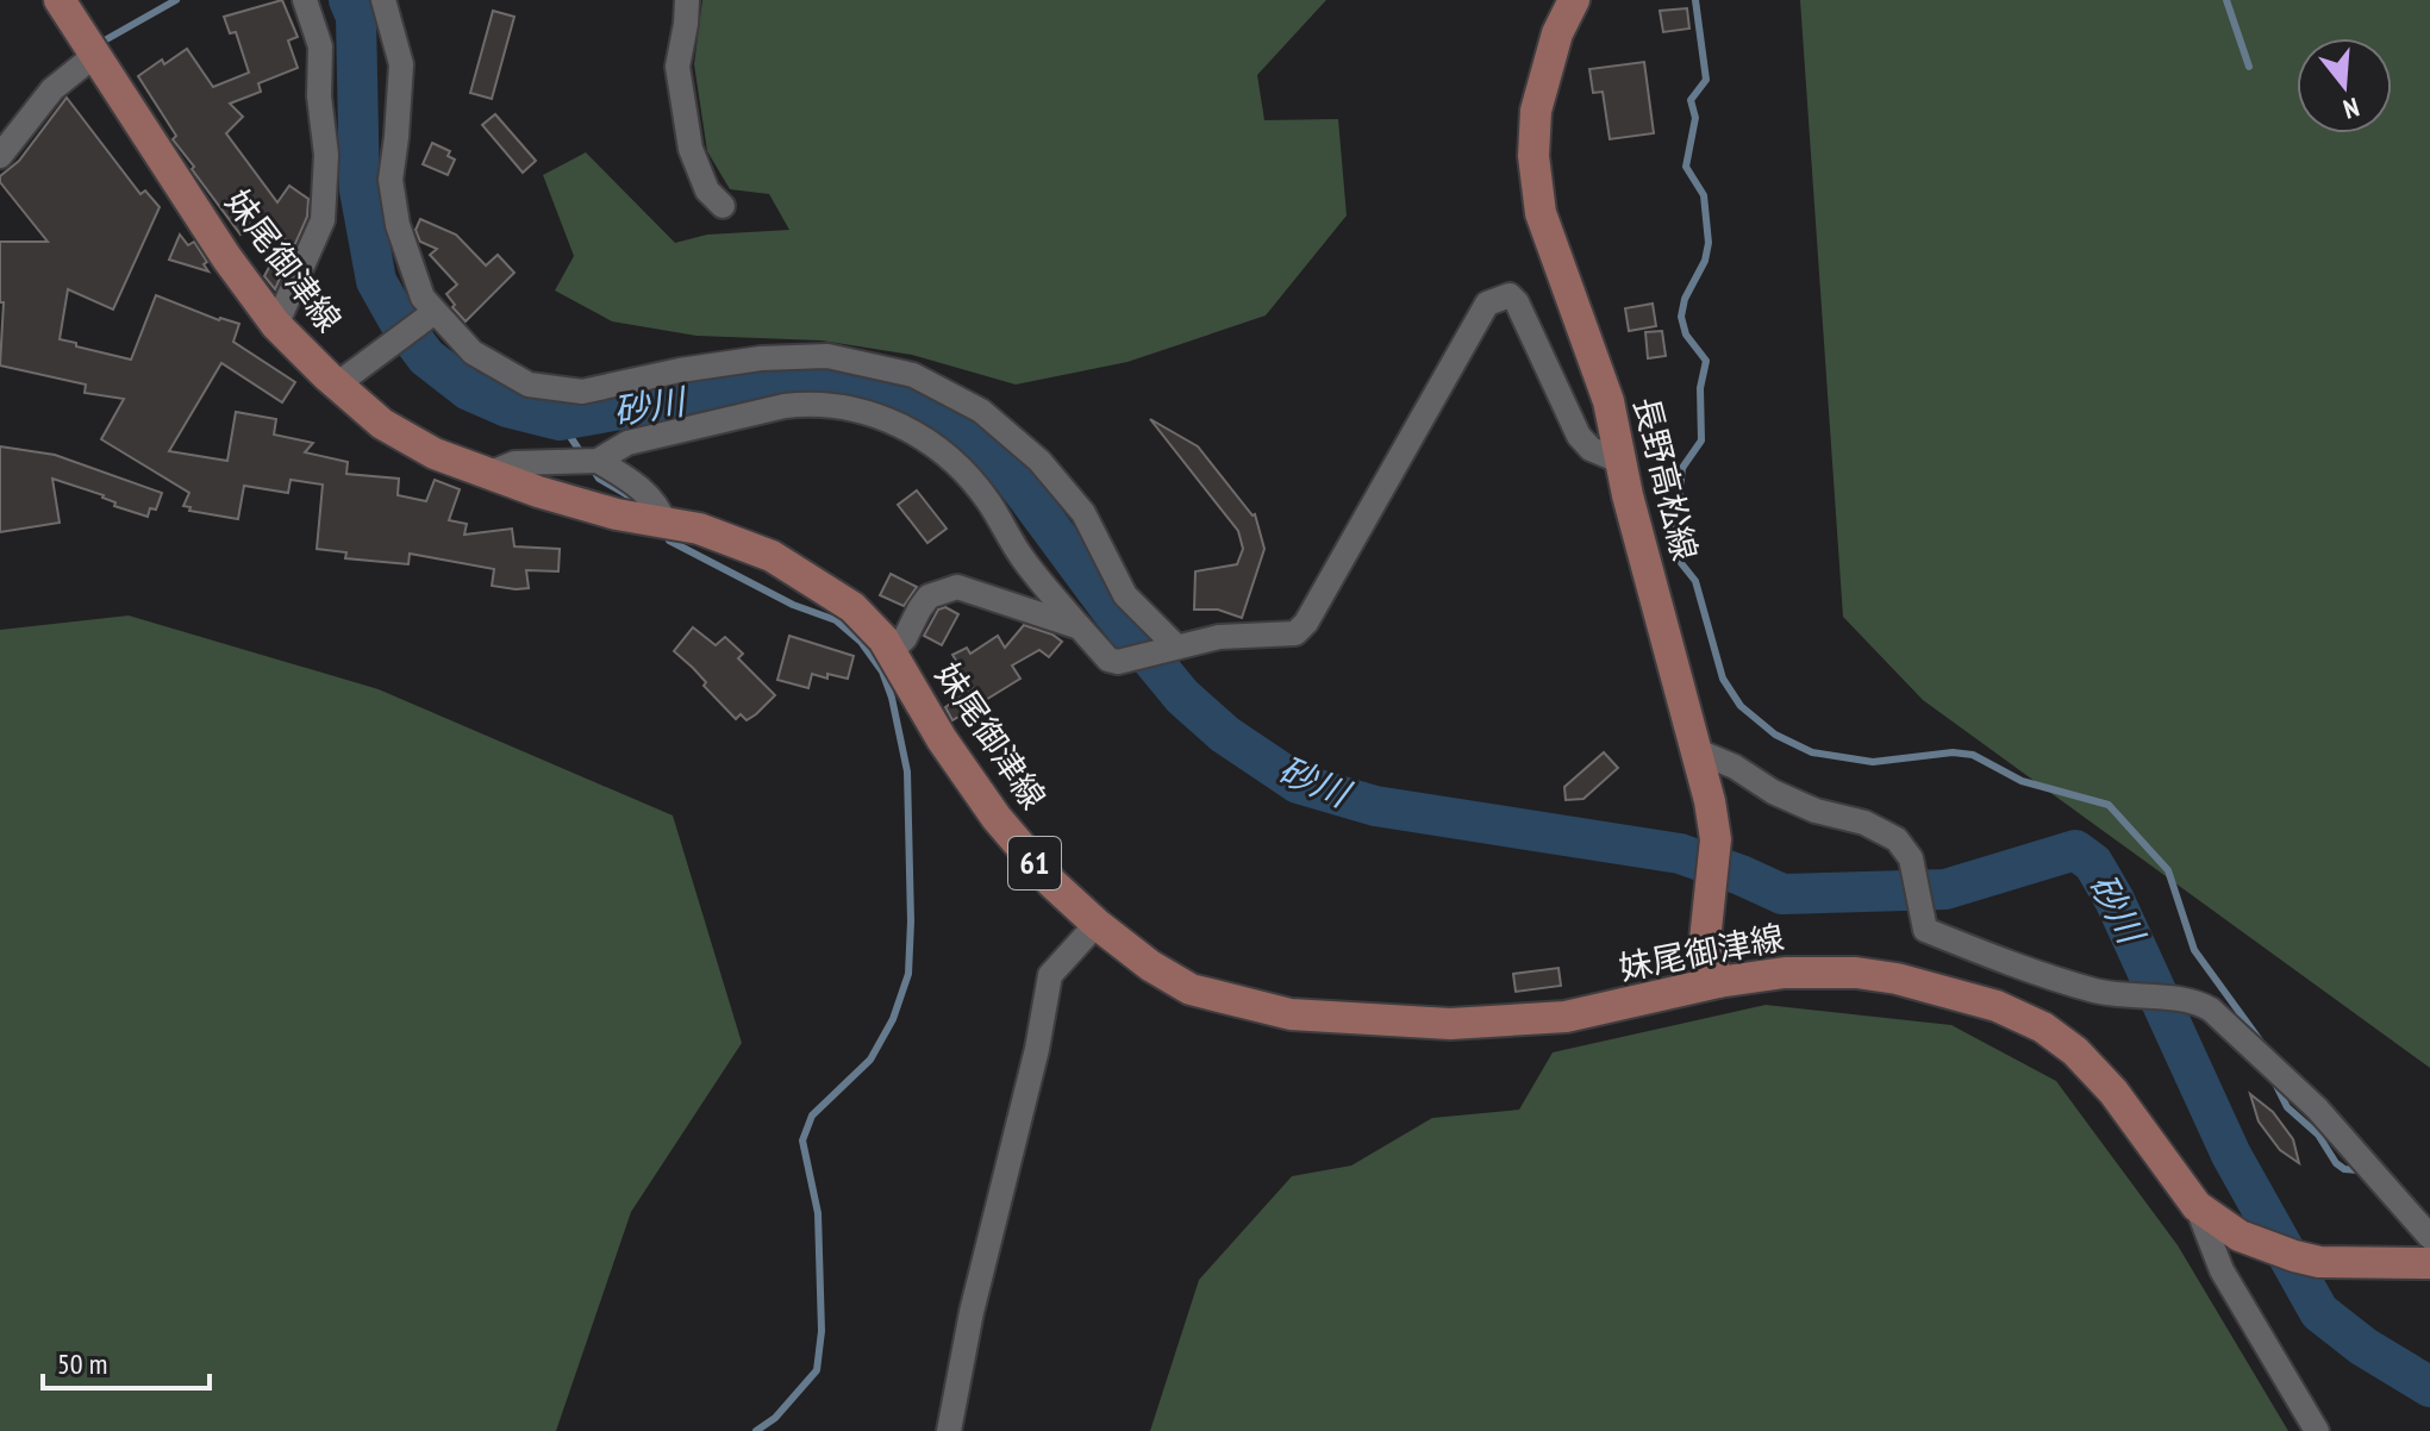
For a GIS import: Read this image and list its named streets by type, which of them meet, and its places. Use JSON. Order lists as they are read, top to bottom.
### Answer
{
  "streets": {
    "main road": ["妹尾御津線", "長野高松線", "61"]
  },
  "crossings": [
    ["妹尾御津線", "長野高松線"]
  ],
  "water": ["砂川"],
  "scale_bar": "50 m",
  "north": "bottom"
}
